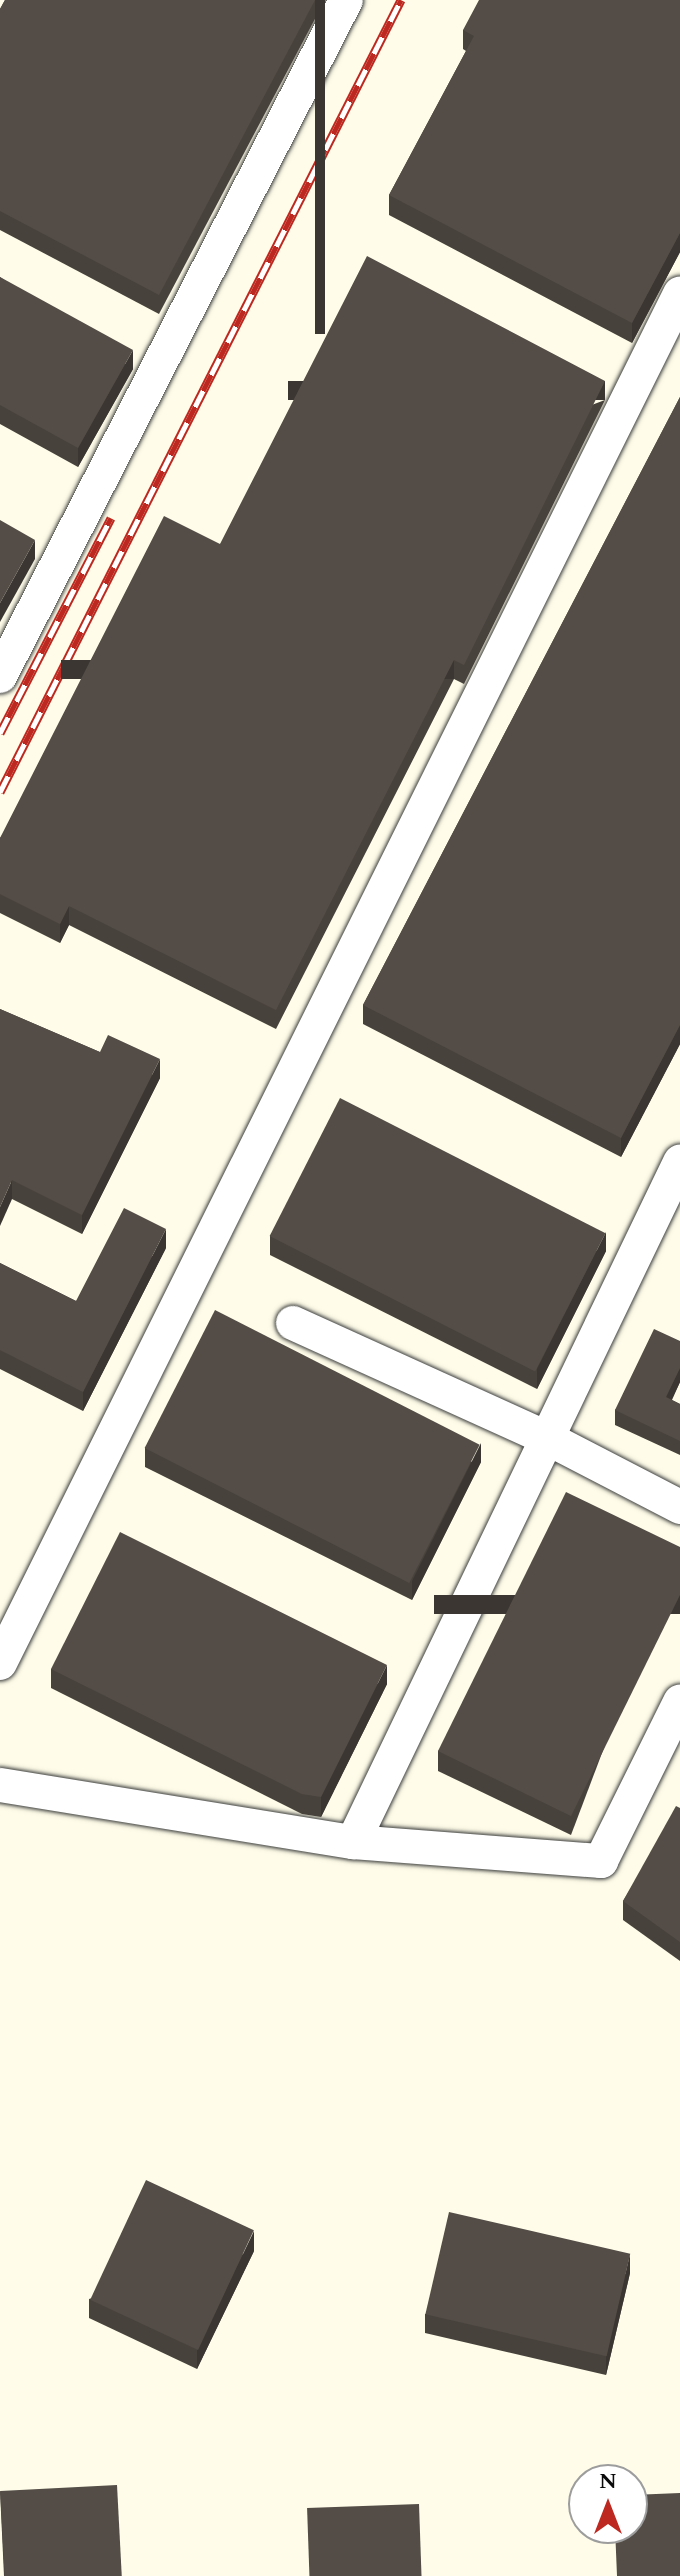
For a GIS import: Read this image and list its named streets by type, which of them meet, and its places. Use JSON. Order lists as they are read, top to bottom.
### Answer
{
  "north": "top"
}
